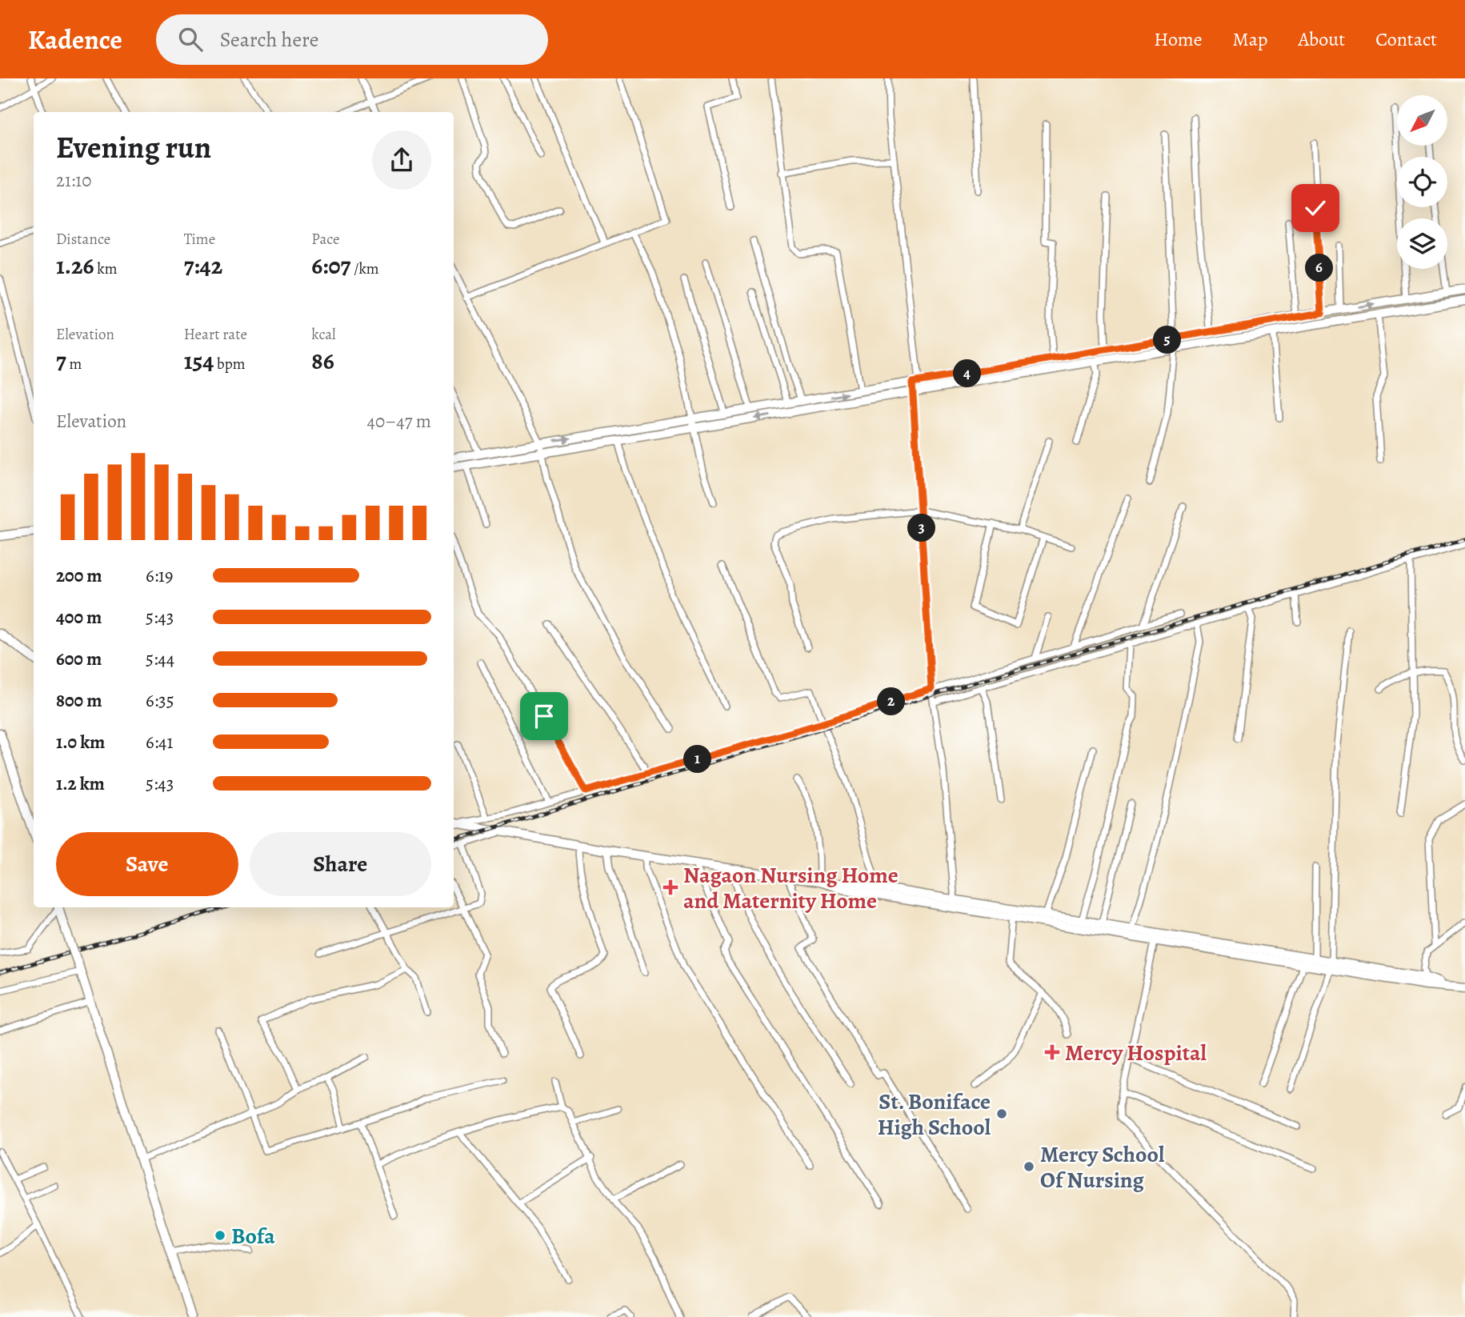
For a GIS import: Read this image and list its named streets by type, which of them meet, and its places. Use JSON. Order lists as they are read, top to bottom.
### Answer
{
  "places": {
    "health": ["Nagaon Nursing Home and Maternity Home", "Mercy Hospital"],
    "other": ["St. Boniface High School", "Mercy School Of Nursing", "Bofa"]
  },
  "north": "bottom left",
  "page": {
    "header": "Kadence",
    "search": "Search here",
    "nav": [
      "Home",
      "Map",
      "About",
      "Contact"
    ],
    "heading": ["Evening run", "21:10"],
    "stats": [
      ["Distance", "1.26 km"],
      ["Time", "7:42"],
      ["Pace", "6:07 /km"],
      ["Elevation", "7 m"],
      ["Heart rate", "154 bpm"],
      ["kcal", "86"]
    ],
    "pins": [
      "6",
      "5",
      "4",
      "3",
      "2",
      "1"
    ],
    "chart": ["Elevation", "40–47 m"],
    "list": [
      {
        "name": "200 m",
        "note": "6:19"
      },
      {
        "name": "400 m",
        "note": "5:43"
      },
      {
        "name": "600 m",
        "note": "5:44"
      },
      {
        "name": "800 m",
        "note": "6:35"
      },
      {
        "name": "1.0 km",
        "note": "6:41"
      },
      {
        "name": "1.2 km",
        "note": "5:43"
      }
    ],
    "buttons": ["Save", "Share"]
  }
}
